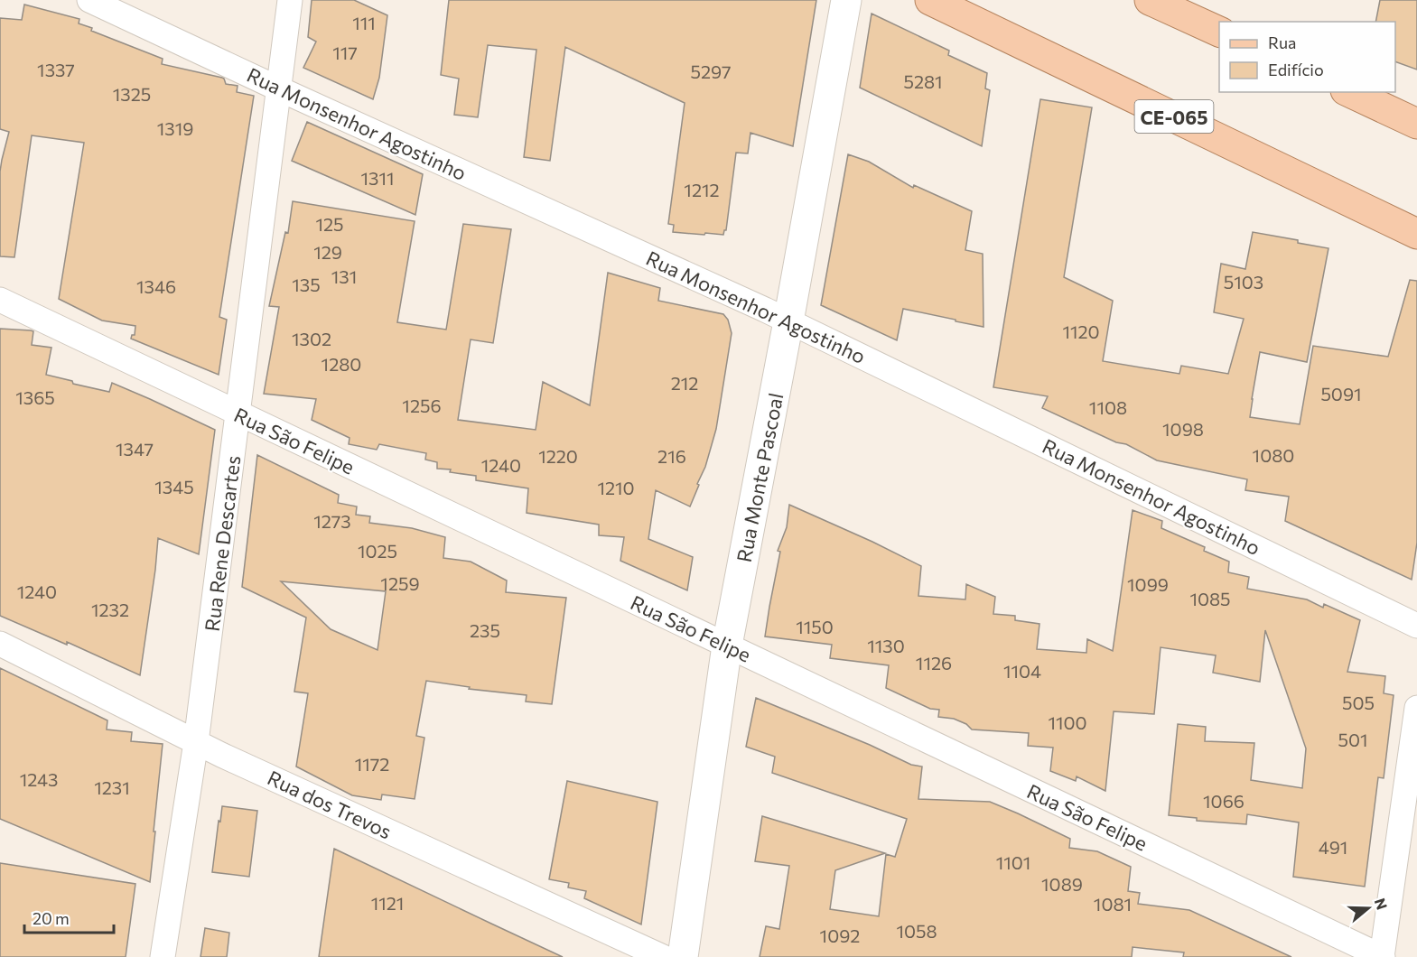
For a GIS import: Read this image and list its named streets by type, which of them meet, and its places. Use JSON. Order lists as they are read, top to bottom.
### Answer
{
  "streets": {
    "main road": ["CE-065"],
    "street": [
      "Rua Monsenhor Agostinho",
      "Rua São Felipe",
      "Rua Monte Pascoal",
      "Rua Rene Descartes",
      "Rua dos Trevos"
    ]
  },
  "crossings": [
    ["Rua Monsenhor Agostinho", "Rua Monte Pascoal"],
    ["Rua Monsenhor Agostinho", "Rua Rene Descartes"],
    ["Rua São Felipe", "Rua Monte Pascoal"],
    ["Rua São Felipe", "Rua Rene Descartes"],
    ["Rua Rene Descartes", "Rua dos Trevos"]
  ],
  "house_numbers": [
    "111",
    "117",
    "1337",
    "5297",
    "5281",
    "1325",
    "1319",
    "1311",
    "1212",
    "125",
    "129",
    "131",
    "5103",
    "135",
    "1346",
    "1120",
    "1302",
    "1280",
    "212",
    "5091",
    "1365",
    "1256",
    "1108",
    "1098",
    "1347",
    "1080",
    "1220",
    "216",
    "1240",
    "1345",
    "1210",
    "1273",
    "1025",
    "1259",
    "1099",
    "1240",
    "1085",
    "1232",
    "1150",
    "235",
    "1130",
    "1126",
    "1104",
    "505",
    "1100",
    "501",
    "1172",
    "1243",
    "1231",
    "1066",
    "491",
    "1101",
    "1089",
    "1121",
    "1081",
    "1058",
    "1092"
  ],
  "legend": ["Rua", "Edifício"],
  "scale_bar": "20 m",
  "north": "right"
}
